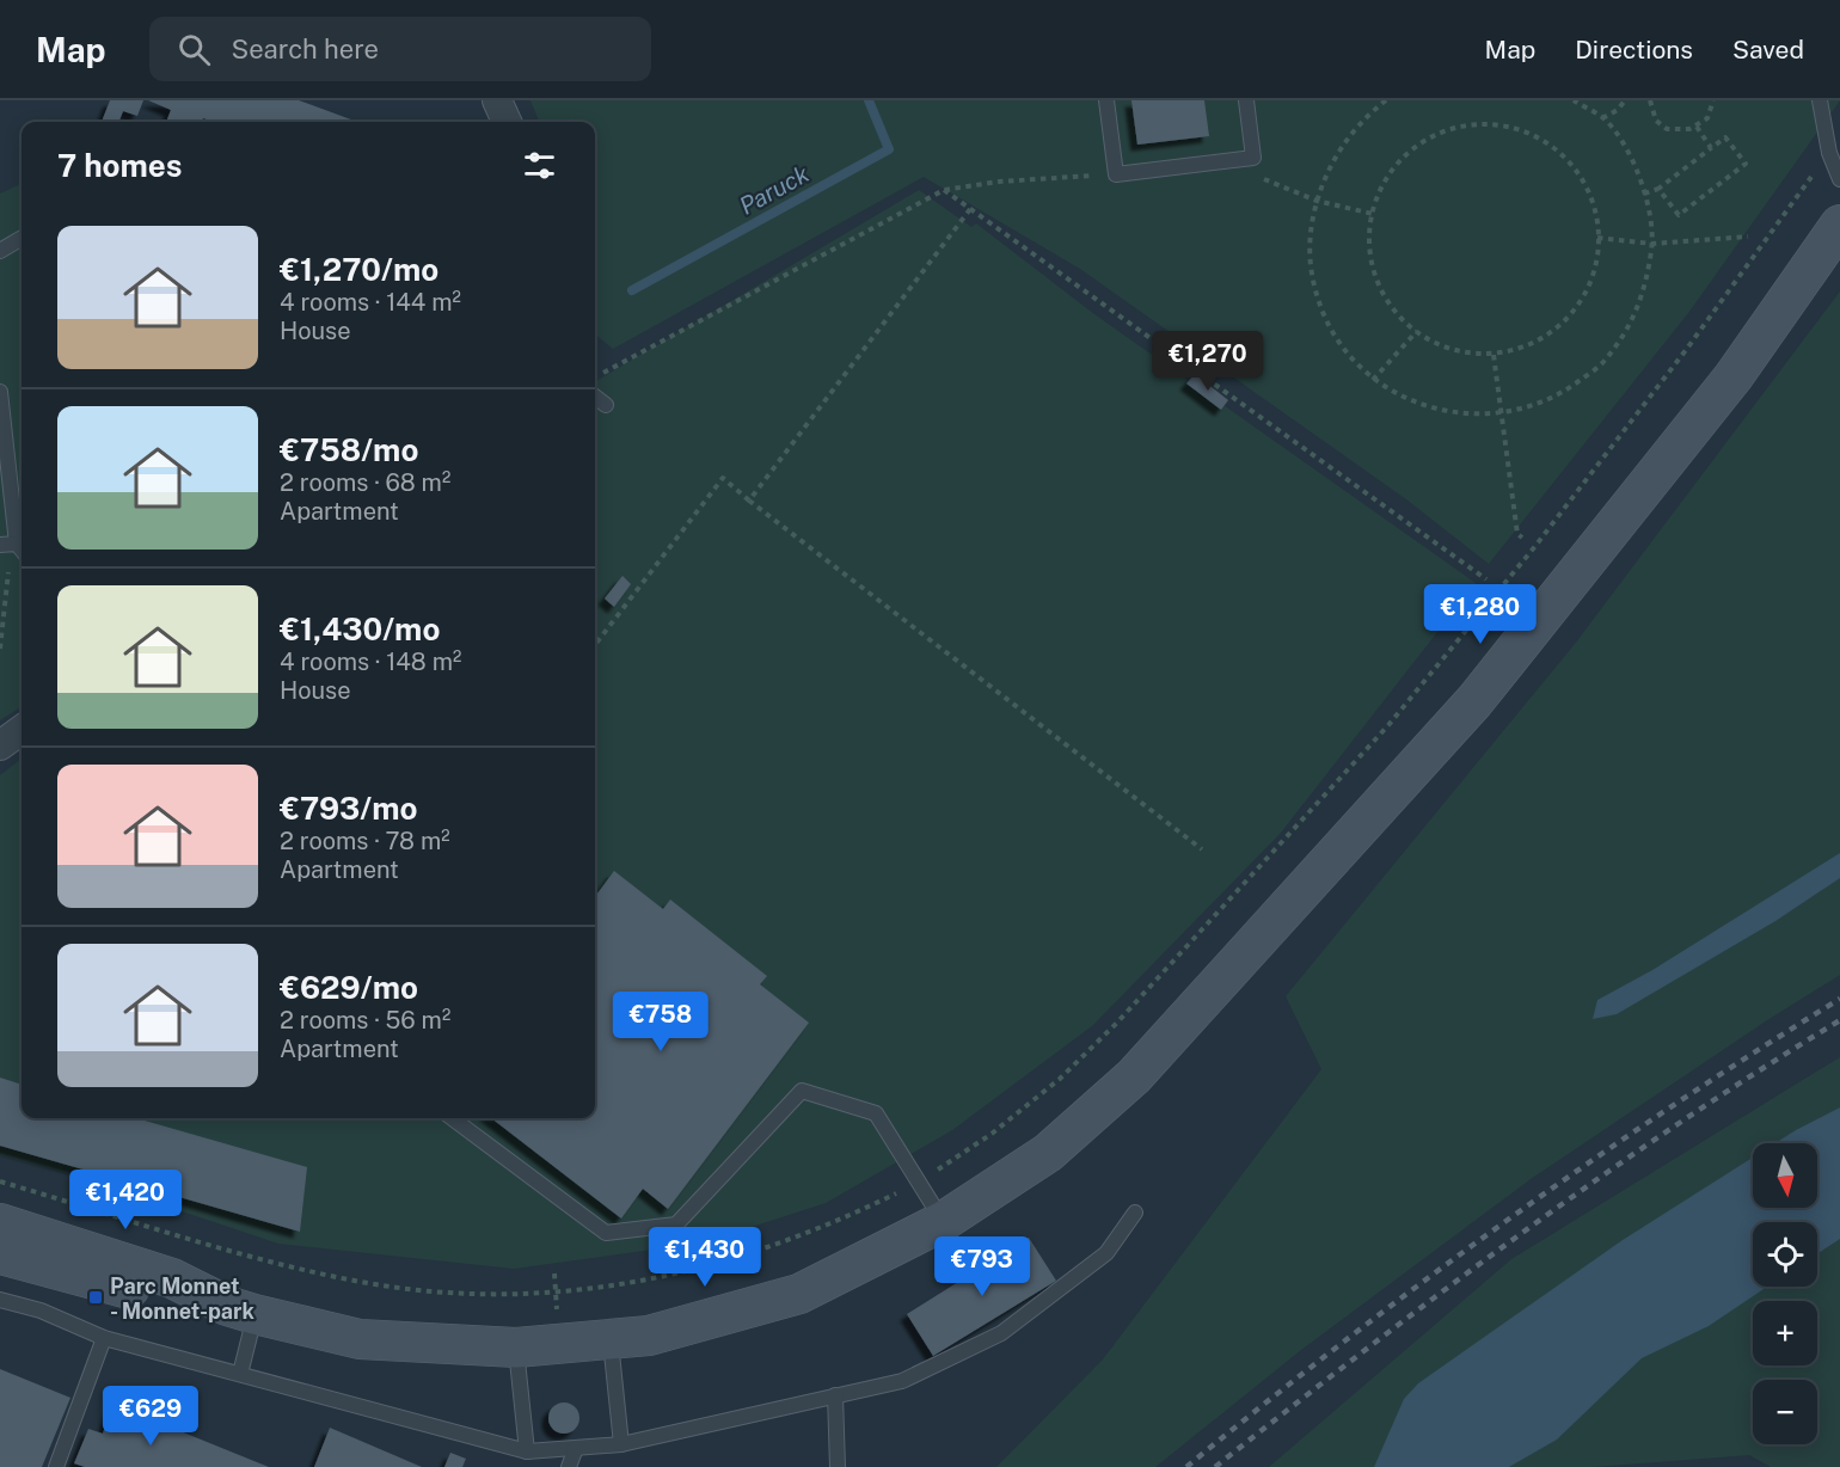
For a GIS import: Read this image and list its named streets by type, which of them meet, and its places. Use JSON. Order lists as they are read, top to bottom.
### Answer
{
  "water": ["Paruck"],
  "places": {
    "transit": ["Parc Monnet - Monnet-park"]
  },
  "north": "bottom",
  "page": {
    "header": "Map",
    "search": "Search here",
    "nav": ["Map", "Directions", "Saved"],
    "heading": "7 homes",
    "list": [
      {
        "name": "€1,270/mo",
        "note": "4 rooms · 144 m² · House"
      },
      {
        "name": "€758/mo",
        "note": "2 rooms · 68 m² · Apartment"
      },
      {
        "name": "€1,430/mo",
        "note": "4 rooms · 148 m² · House"
      },
      {
        "name": "€793/mo",
        "note": "2 rooms · 78 m² · Apartment"
      },
      {
        "name": "€629/mo",
        "note": "2 rooms · 56 m² · Apartment"
      }
    ],
    "price": [
      "€1,270",
      "€1,280",
      "€758",
      "€1,420",
      "€1,430",
      "€793",
      "€629"
    ],
    "map_buttons": ["+", "−"]
  }
}
